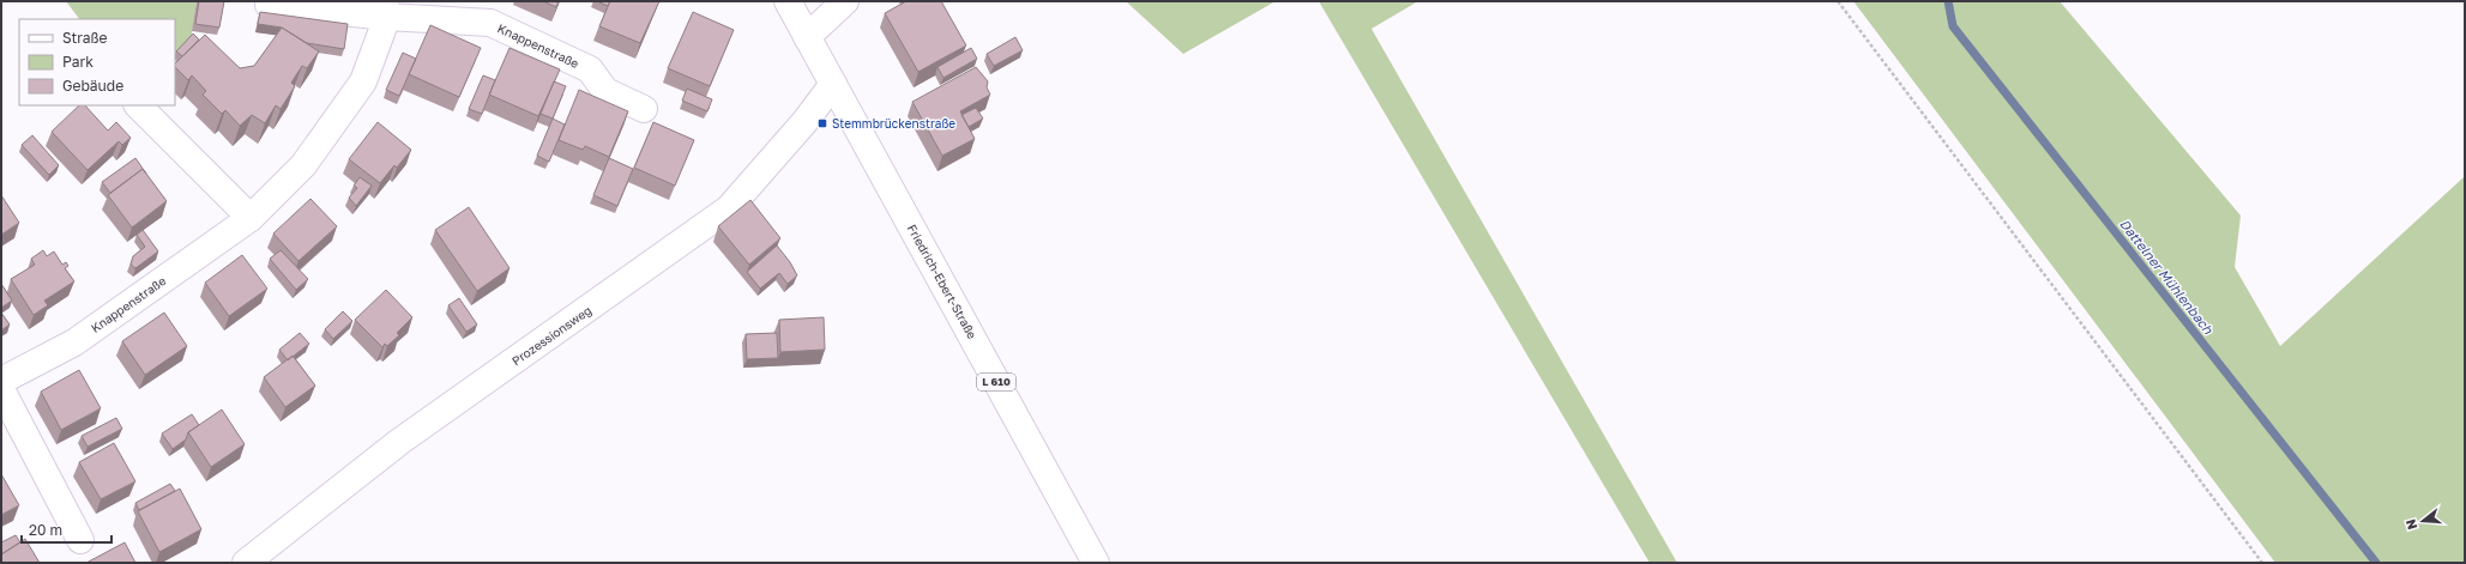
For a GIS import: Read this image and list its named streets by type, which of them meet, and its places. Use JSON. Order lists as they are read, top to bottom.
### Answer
{
  "streets": {
    "street": [
      "Knappenstraße",
      "Friedrich-Ebert-Straße",
      "Prozessionsweg",
      "L 610"
    ]
  },
  "crossings": [
    ["Friedrich-Ebert-Straße", "Prozessionsweg"]
  ],
  "water": ["Dattelner Mühlenbach"],
  "places": {
    "transit": ["Stemmbrückenstraße"]
  },
  "legend": ["Straße", "Park", "Gebäude"],
  "scale_bar": "20 m",
  "north": "left"
}
